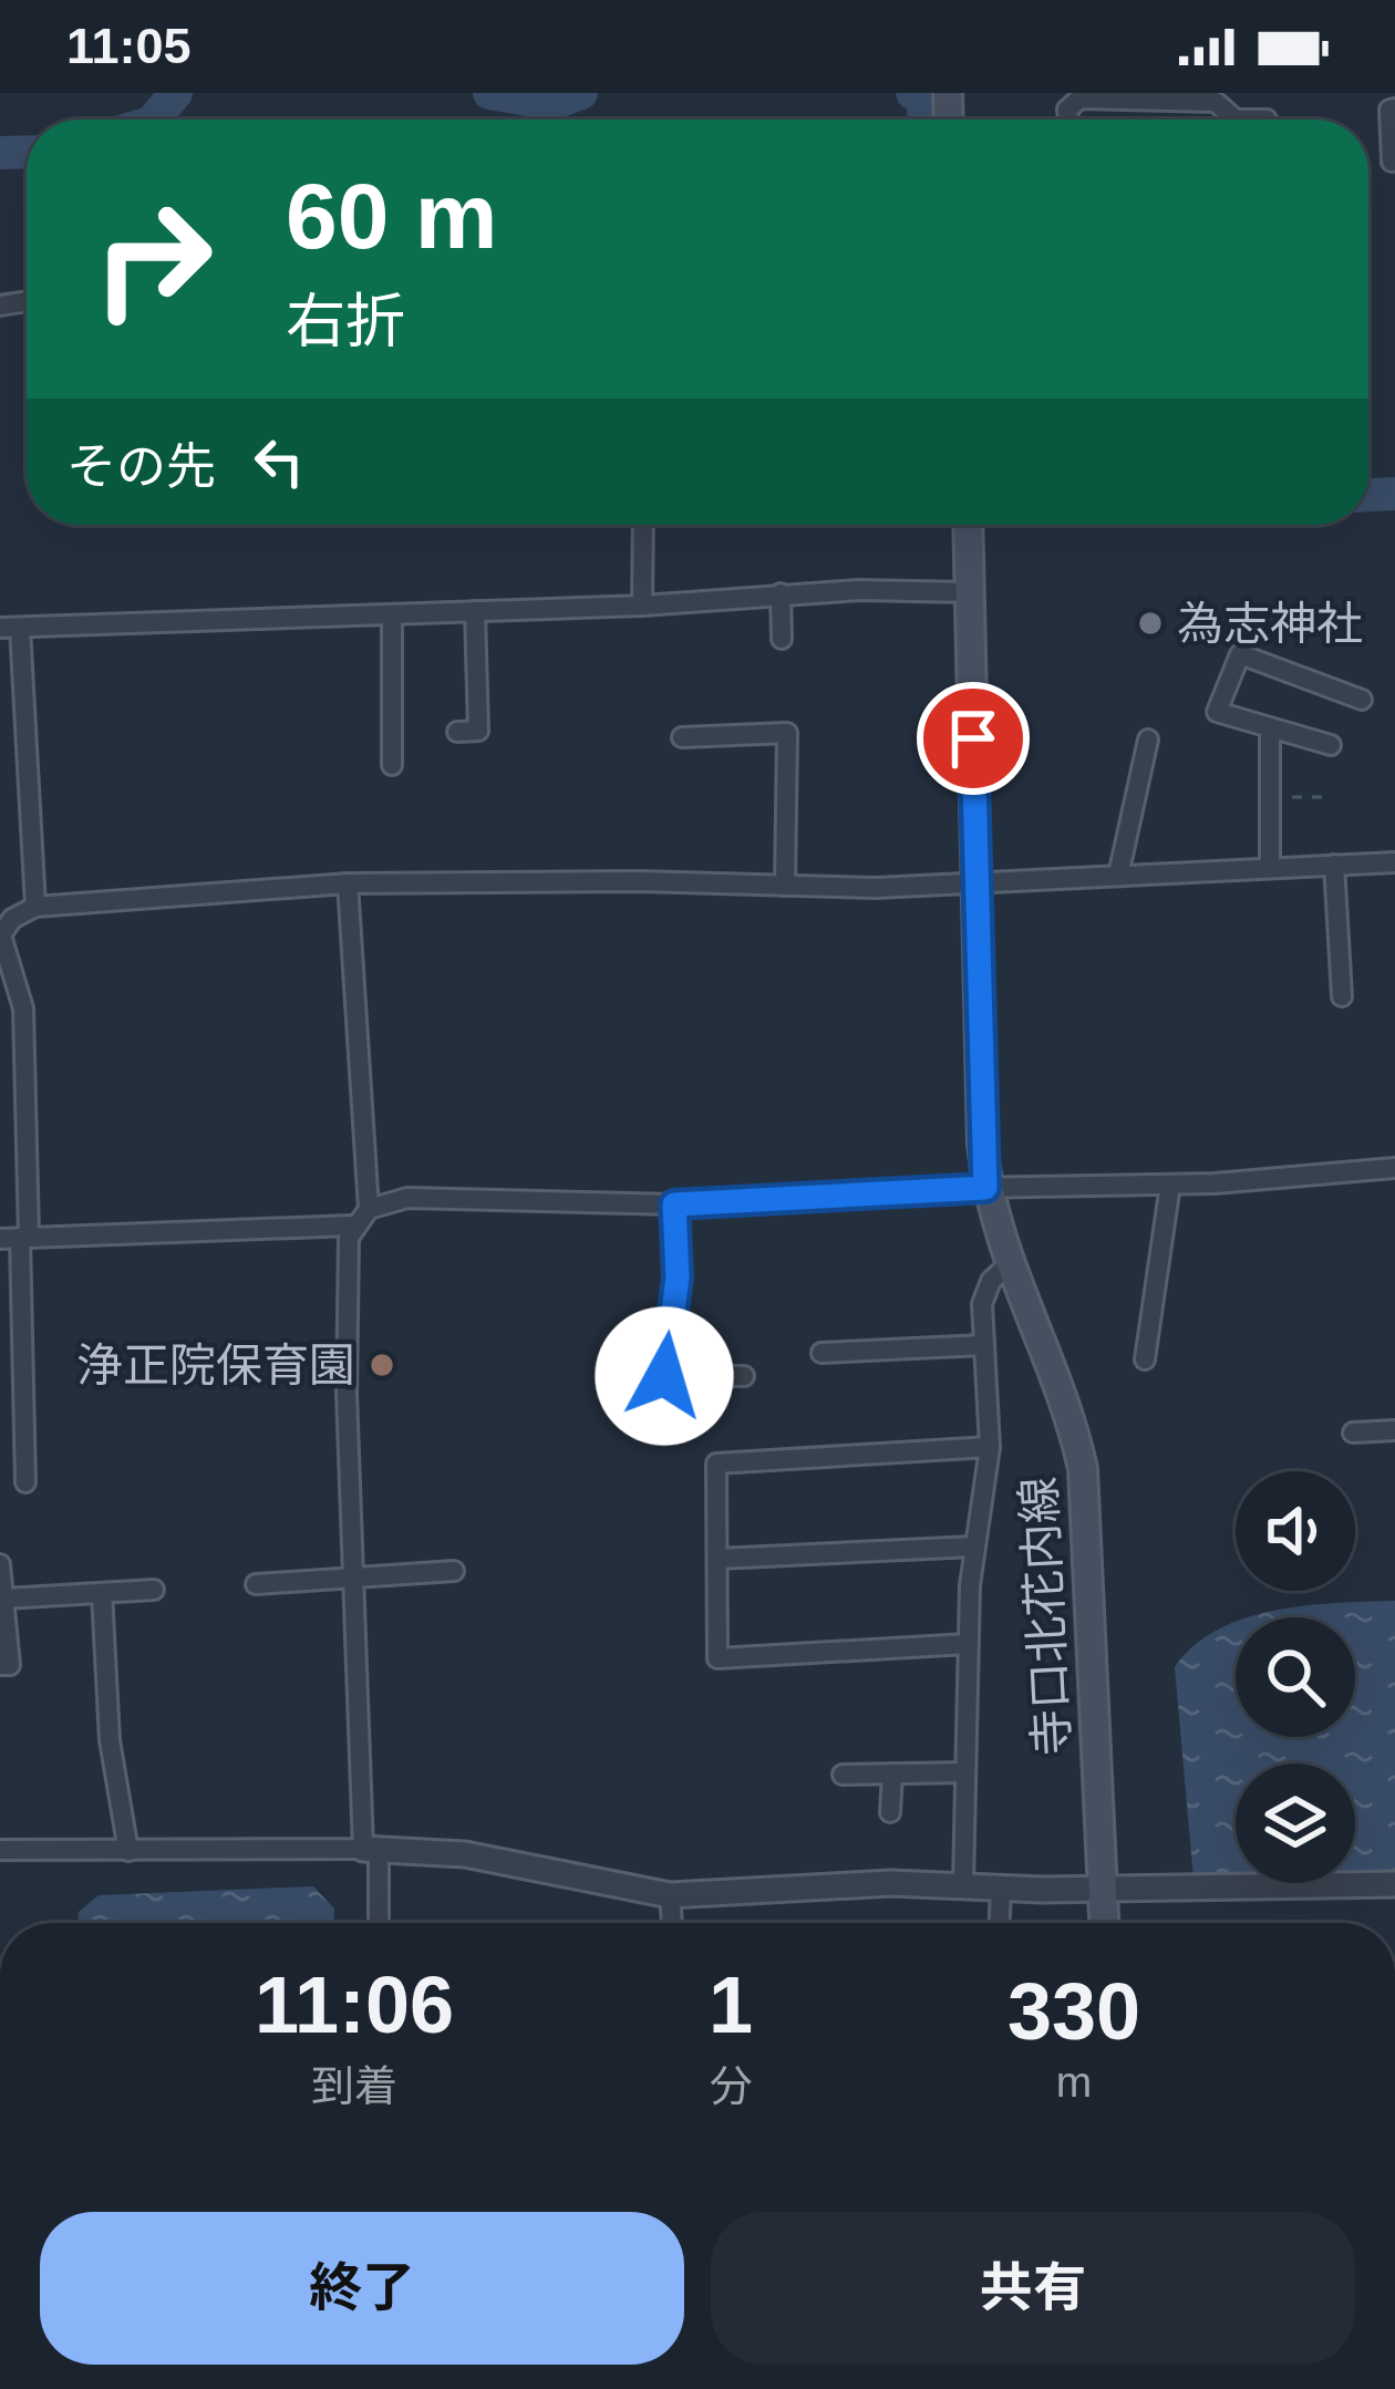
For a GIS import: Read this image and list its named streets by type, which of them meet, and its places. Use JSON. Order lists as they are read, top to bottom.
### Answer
{
  "streets": {
    "main road": ["寺口北花内線"]
  },
  "places": ["為志神社", "浄正院保育園"],
  "page": {
    "status": "11:05",
    "turn": ["60 m", "右折"],
    "then": "その先",
    "eta": [
      "11:06",
      "到着",
      "1",
      "分",
      "330",
      "m"
    ],
    "buttons": ["終了", "共有"]
  }
}
